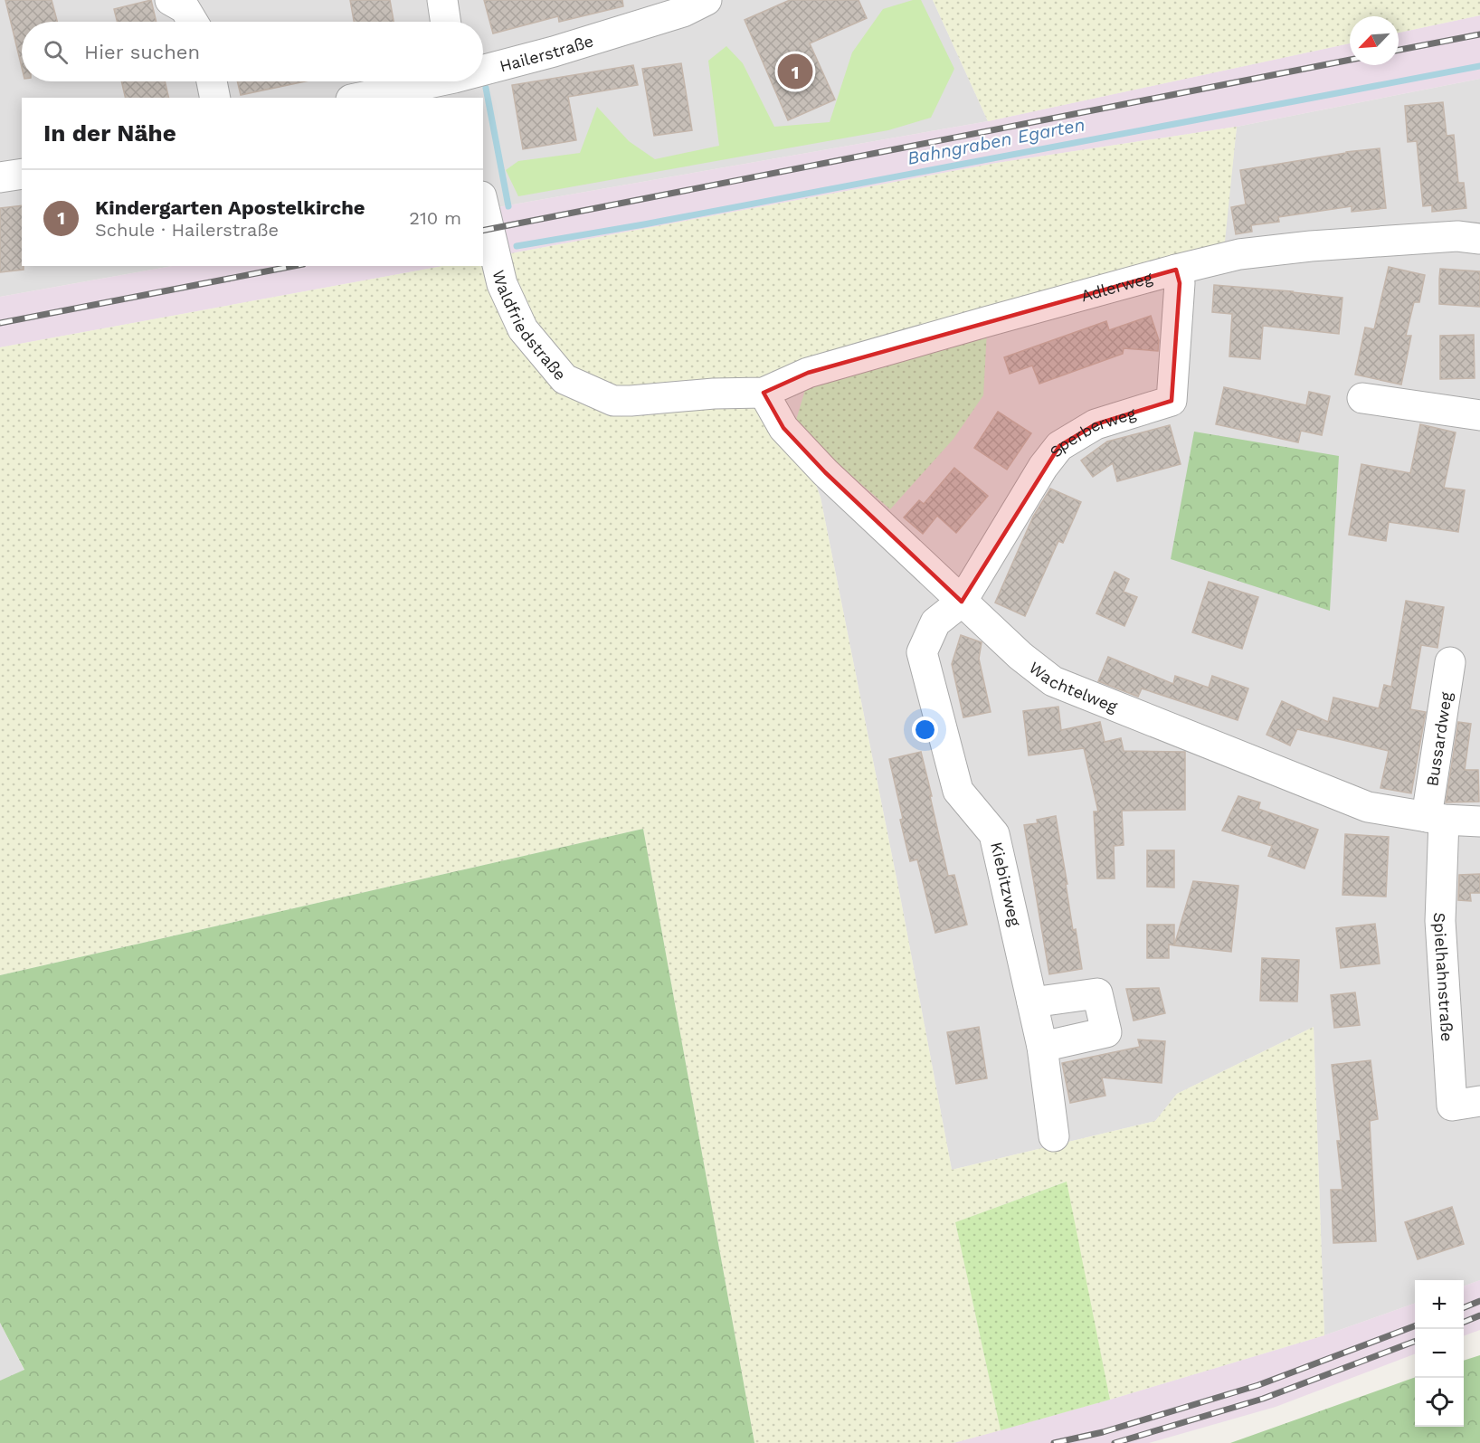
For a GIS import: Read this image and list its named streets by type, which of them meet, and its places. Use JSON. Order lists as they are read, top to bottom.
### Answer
{
  "streets": {
    "street": [
      "Hailerstraße",
      "Adlerweg",
      "Waldfriedstraße",
      "Sperberweg",
      "Wachtelweg",
      "Bussardweg",
      "Kiebitzweg",
      "Spielhahnstraße"
    ]
  },
  "crossings": [
    ["Adlerweg", "Waldfriedstraße"],
    ["Adlerweg", "Sperberweg"],
    ["Adlerweg", "Wachtelweg"],
    ["Waldfriedstraße", "Wachtelweg"],
    ["Sperberweg", "Wachtelweg"],
    ["Sperberweg", "Kiebitzweg"],
    ["Wachtelweg", "Bussardweg"],
    ["Wachtelweg", "Kiebitzweg"],
    ["Wachtelweg", "Spielhahnstraße"],
    ["Bussardweg", "Spielhahnstraße"]
  ],
  "water": ["Bahngraben Egarten"],
  "north": "bottom left",
  "page": {
    "search": "Hier suchen",
    "pins": "1",
    "heading": "In der Nähe",
    "list": [
      {
        "mark": "1",
        "name": "Kindergarten Apostelkirche",
        "note": "Schule · Hailerstraße",
        "value": "210 m"
      }
    ],
    "map_buttons": ["+", "−"]
  }
}
